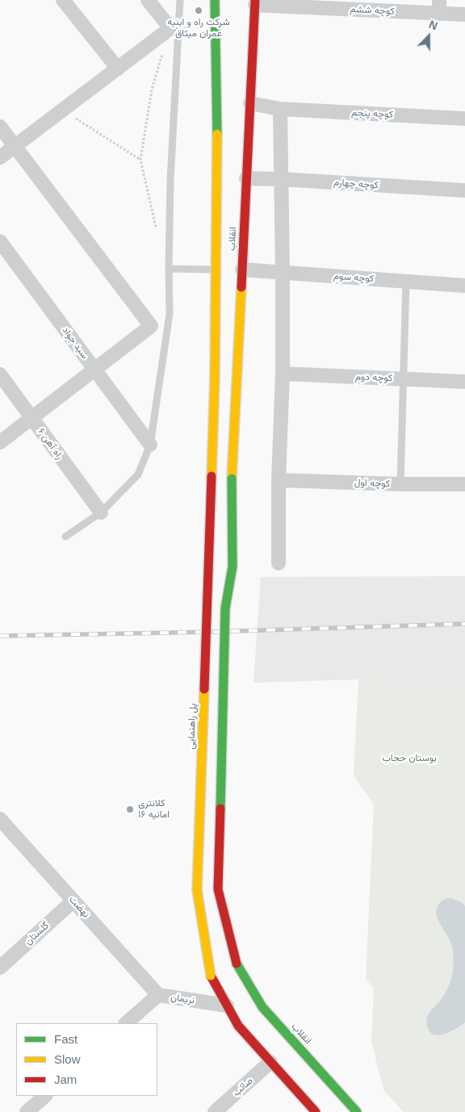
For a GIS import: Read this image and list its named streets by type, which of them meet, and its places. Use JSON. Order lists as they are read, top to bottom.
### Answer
{
  "streets": {
    "main road": ["انقلاب", "پل راهنمایی"],
    "street": [
      "کوچه ششم",
      "کوچه پنجم",
      "کوچه چهارم",
      "کوچه سوم",
      "سید جواد",
      "کوچه دوم",
      "راه آهن ۶",
      "کوچه اول",
      "نهضت",
      "گلستان",
      "نریمان",
      "صائب"
    ]
  },
  "crossings": [
    ["کوچه ششم", "انقلاب"],
    ["کوچه پنجم", "انقلاب"],
    ["کوچه چهارم", "انقلاب"],
    ["انقلاب", "کوچه سوم"],
    ["انقلاب", "پل راهنمایی"],
    ["پل راهنمایی", "نریمان"],
    ["نهضت", "گلستان"],
    ["نهضت", "نریمان"]
  ],
  "parks": ["بوستان حجاب"],
  "places": ["شرکت راه و ابنیه عمران میثاق", "کلانتری ۱۶ امانیه"],
  "legend": ["Fast", "Slow", "Jam"],
  "north": "top"
}
